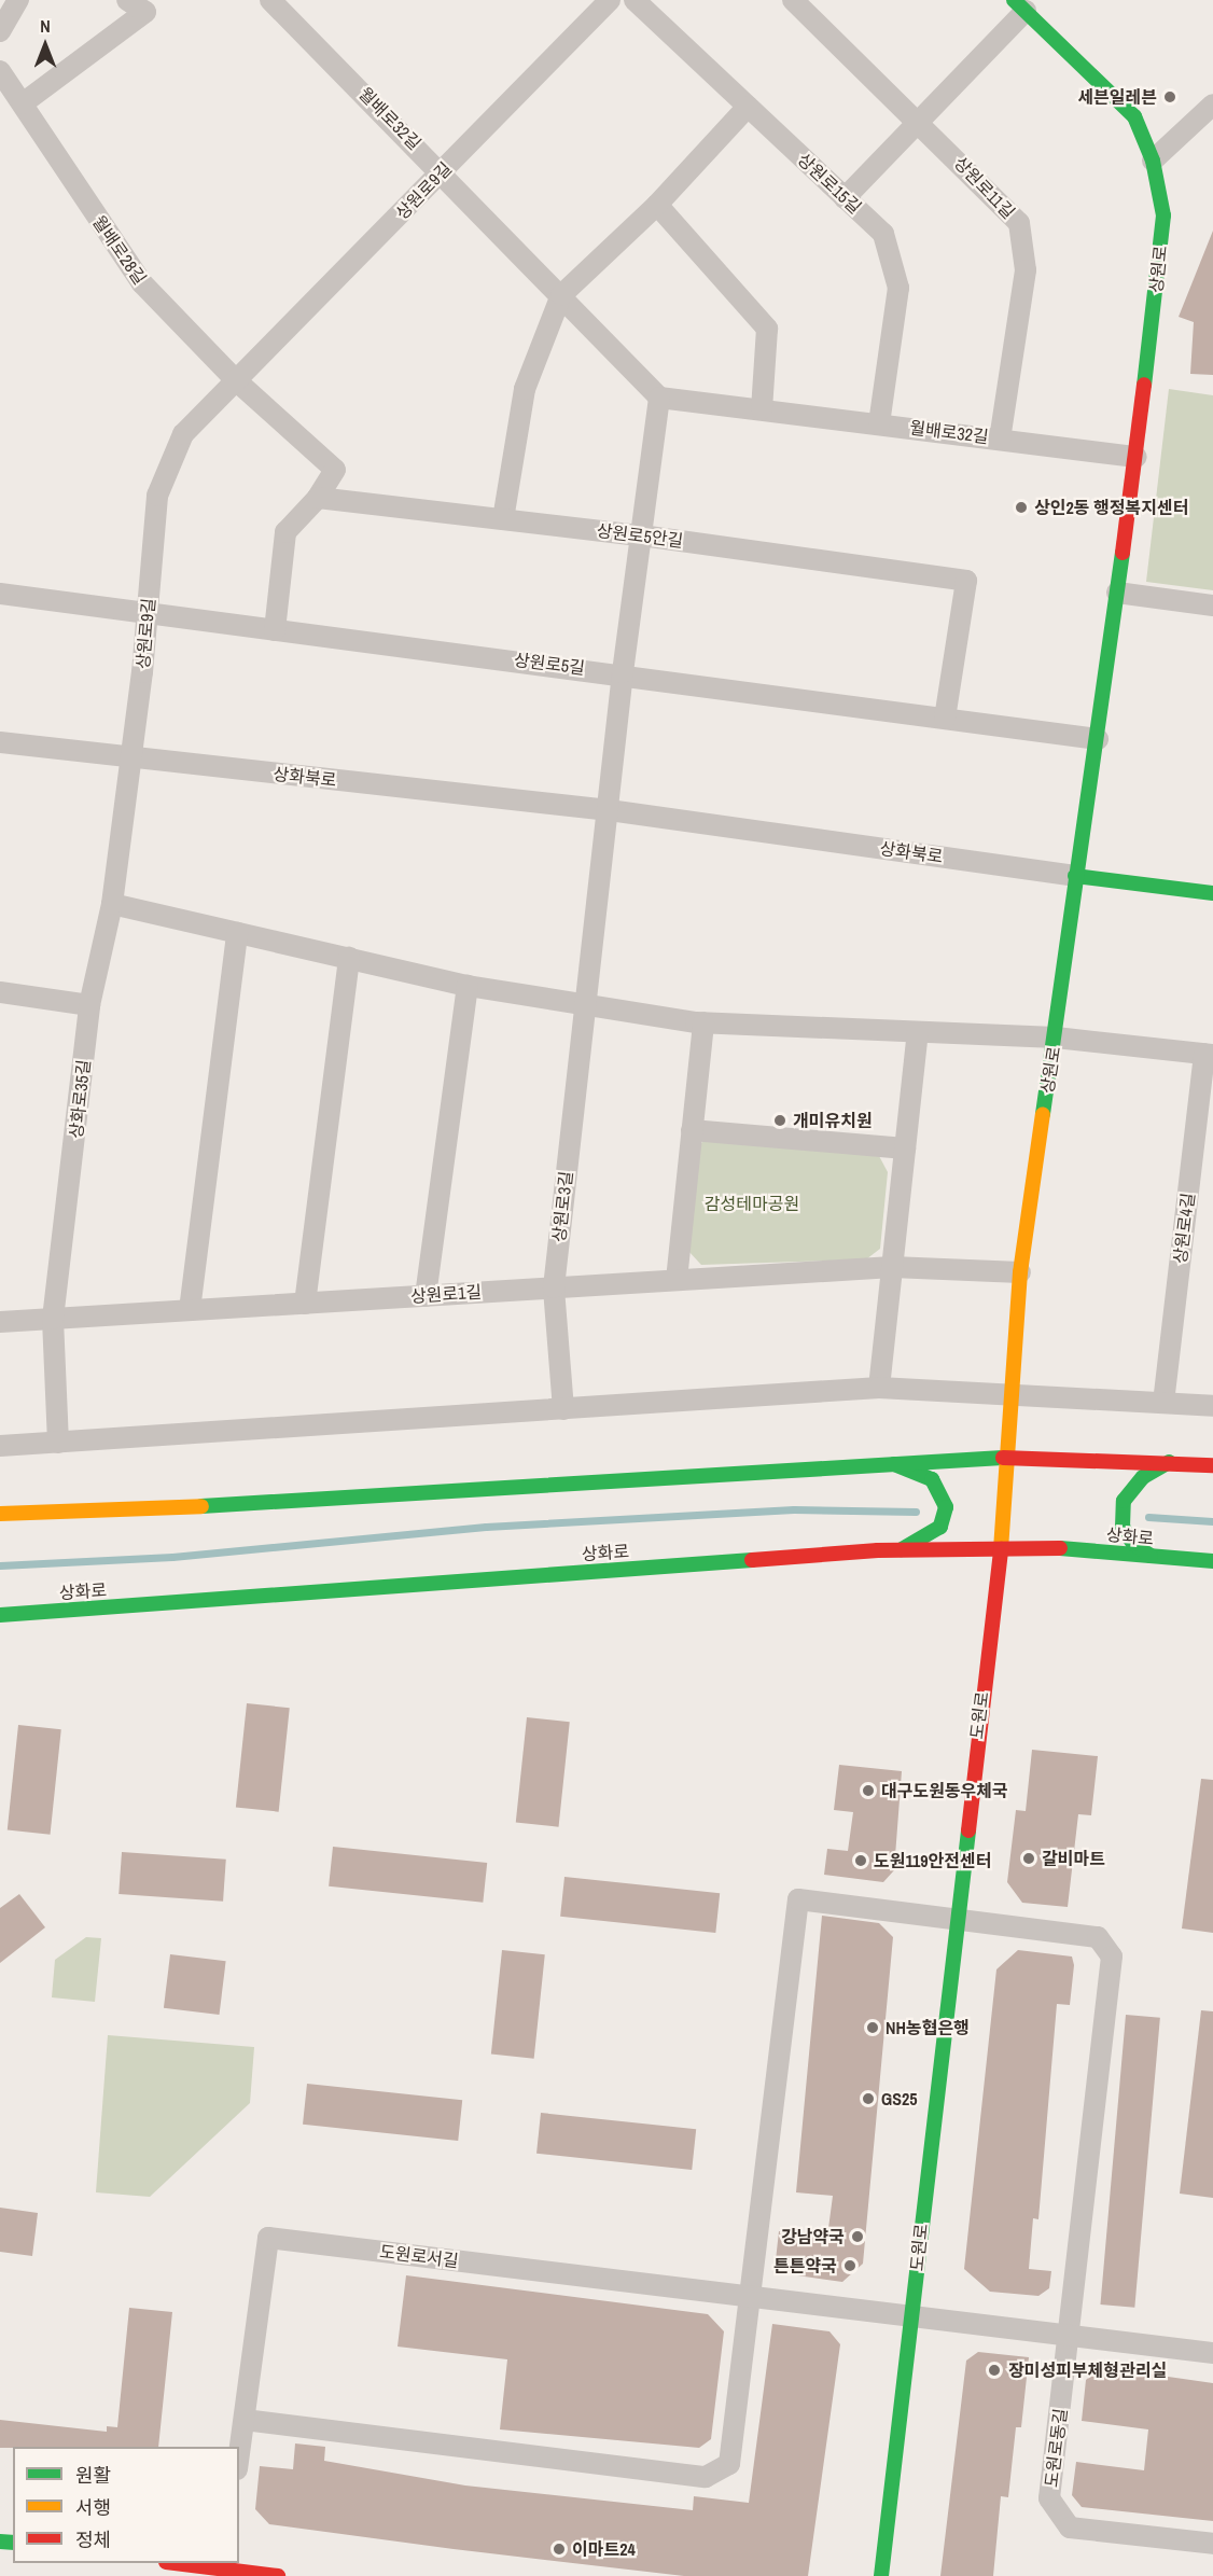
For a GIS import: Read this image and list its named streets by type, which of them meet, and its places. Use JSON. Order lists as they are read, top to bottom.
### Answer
{
  "streets": {
    "main road": [
      "상원로",
      "상화북로",
      "상화로",
      "도원로"
    ],
    "street": [
      "월배로32길",
      "상원로15길",
      "상원로11길",
      "상원로9길",
      "월배로28길",
      "상원로5안길",
      "상원로5길",
      "상화로35길",
      "상원로3길",
      "상원로4길",
      "상원로1길",
      "도원로서길",
      "도원로동길"
    ]
  },
  "crossings": [
    ["월배로32길", "상원로15길"],
    ["월배로32길", "상원로11길"],
    ["월배로32길", "상원로9길"],
    ["월배로32길", "상원로"],
    ["상원로9길", "월배로28길"],
    ["상원로9길", "상원로5길"],
    ["상원로9길", "상화북로"],
    ["상원로9길", "상화로35길"],
    ["상원로", "상원로5길"],
    ["상원로", "상화북로"],
    ["상원로", "상원로4길"],
    ["상원로", "상원로1길"],
    ["상원로", "상화로"],
    ["상원로", "도원로"],
    ["상원로5안길", "상원로5길"],
    ["상화북로", "상화로35길"],
    ["상화로35길", "상원로1길"],
    ["상원로3길", "상원로1길"],
    ["상화로", "도원로"],
    ["도원로", "도원로서길"]
  ],
  "parks": ["감성테마공원"],
  "places": [
    "세븐일레븐",
    "상인2동 행정복지센터",
    "개미유치원",
    "대구도원동우체국",
    "갈비마트",
    "도원119안전센터",
    "NH농협은행",
    "GS25",
    "강남약국",
    "튼튼약국",
    "장미성피부체형관리실",
    "이마트24"
  ],
  "legend": ["원활", "서행", "정체"],
  "north": "top"
}
